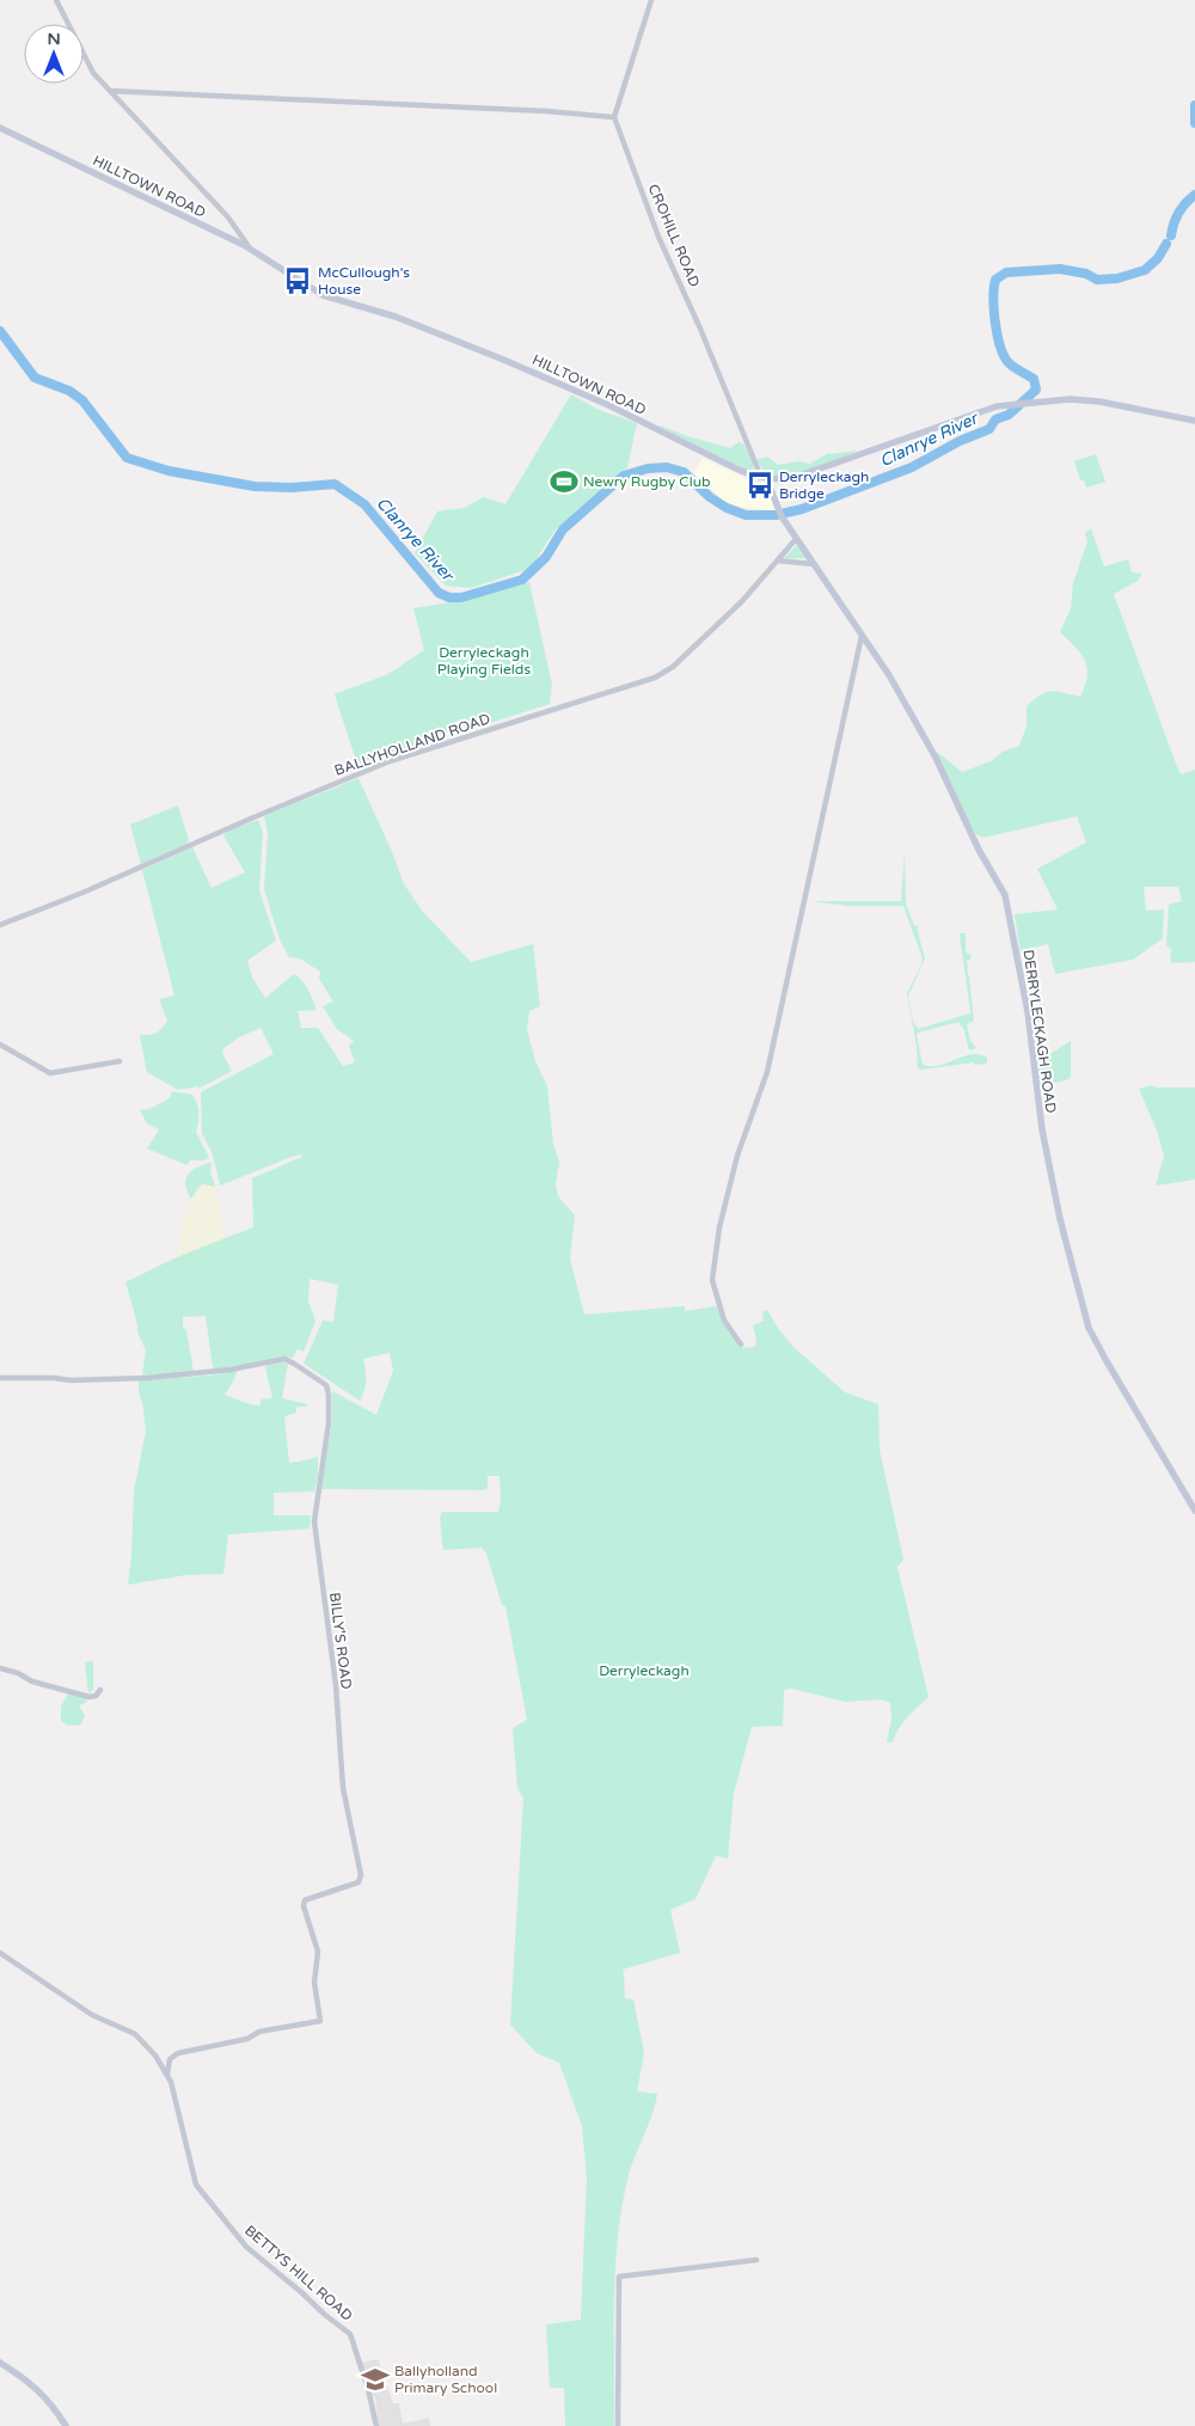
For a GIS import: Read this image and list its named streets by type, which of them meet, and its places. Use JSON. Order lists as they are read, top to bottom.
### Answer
{
  "streets": {
    "main road": ["HILLTOWN ROAD", "DERRYLECKAGH ROAD"],
    "street": [
      "CROHILL ROAD",
      "BALLYHOLLAND ROAD",
      "BILLY'S ROAD",
      "BETTYS HILL ROAD"
    ]
  },
  "crossings": [
    ["HILLTOWN ROAD", "CROHILL ROAD"],
    ["HILLTOWN ROAD", "DERRYLECKAGH ROAD"],
    ["BALLYHOLLAND ROAD", "DERRYLECKAGH ROAD"],
    ["BILLY'S ROAD", "BETTYS HILL ROAD"]
  ],
  "water": ["Clanrye River"],
  "parks": ["Derryleckagh Playing Fields", "Derryleckagh"],
  "places": {
    "bus stop": ["McCullough's House", "Derryleckagh Bridge"],
    "sports": ["Newry Rugby Club"],
    "school or university": ["Ballyholland Primary School"]
  },
  "north": "top"
}
